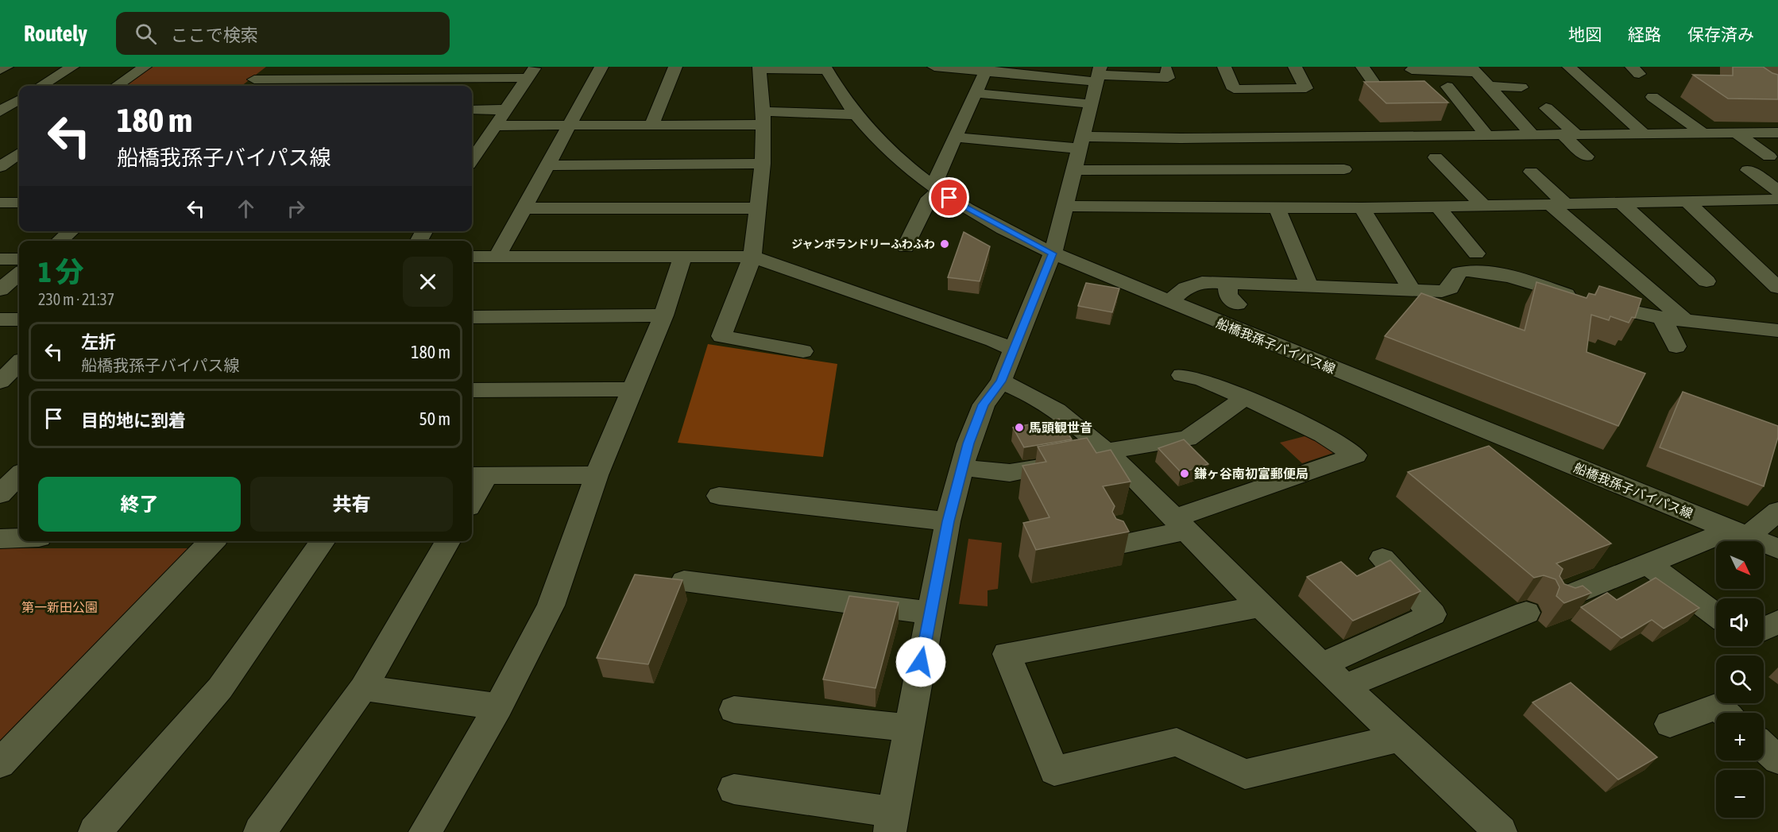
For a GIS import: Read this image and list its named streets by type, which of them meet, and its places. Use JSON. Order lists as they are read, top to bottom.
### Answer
{
  "streets": {
    "street": ["船橋我孫子バイパス線"]
  },
  "parks": ["第一新田公園"],
  "places": ["ジャンボランドリーふわふわ", "馬頭観世音", "鎌ヶ谷南初富郵便局"],
  "north": "bottom right",
  "page": {
    "header": "Routely",
    "search": "ここで検索",
    "nav": ["地図", "経路", "保存済み"],
    "turn": ["180 m", "船橋我孫子バイパス線"],
    "heading": ["1 分", "230 m · 21:37"],
    "list": [
      {
        "name": "左折",
        "note": "船橋我孫子バイパス線",
        "value": "180 m"
      },
      {
        "name": "目的地に到着",
        "value": "50 m"
      }
    ],
    "buttons": ["終了", "共有"],
    "map_buttons": ["+", "−"]
  }
}
